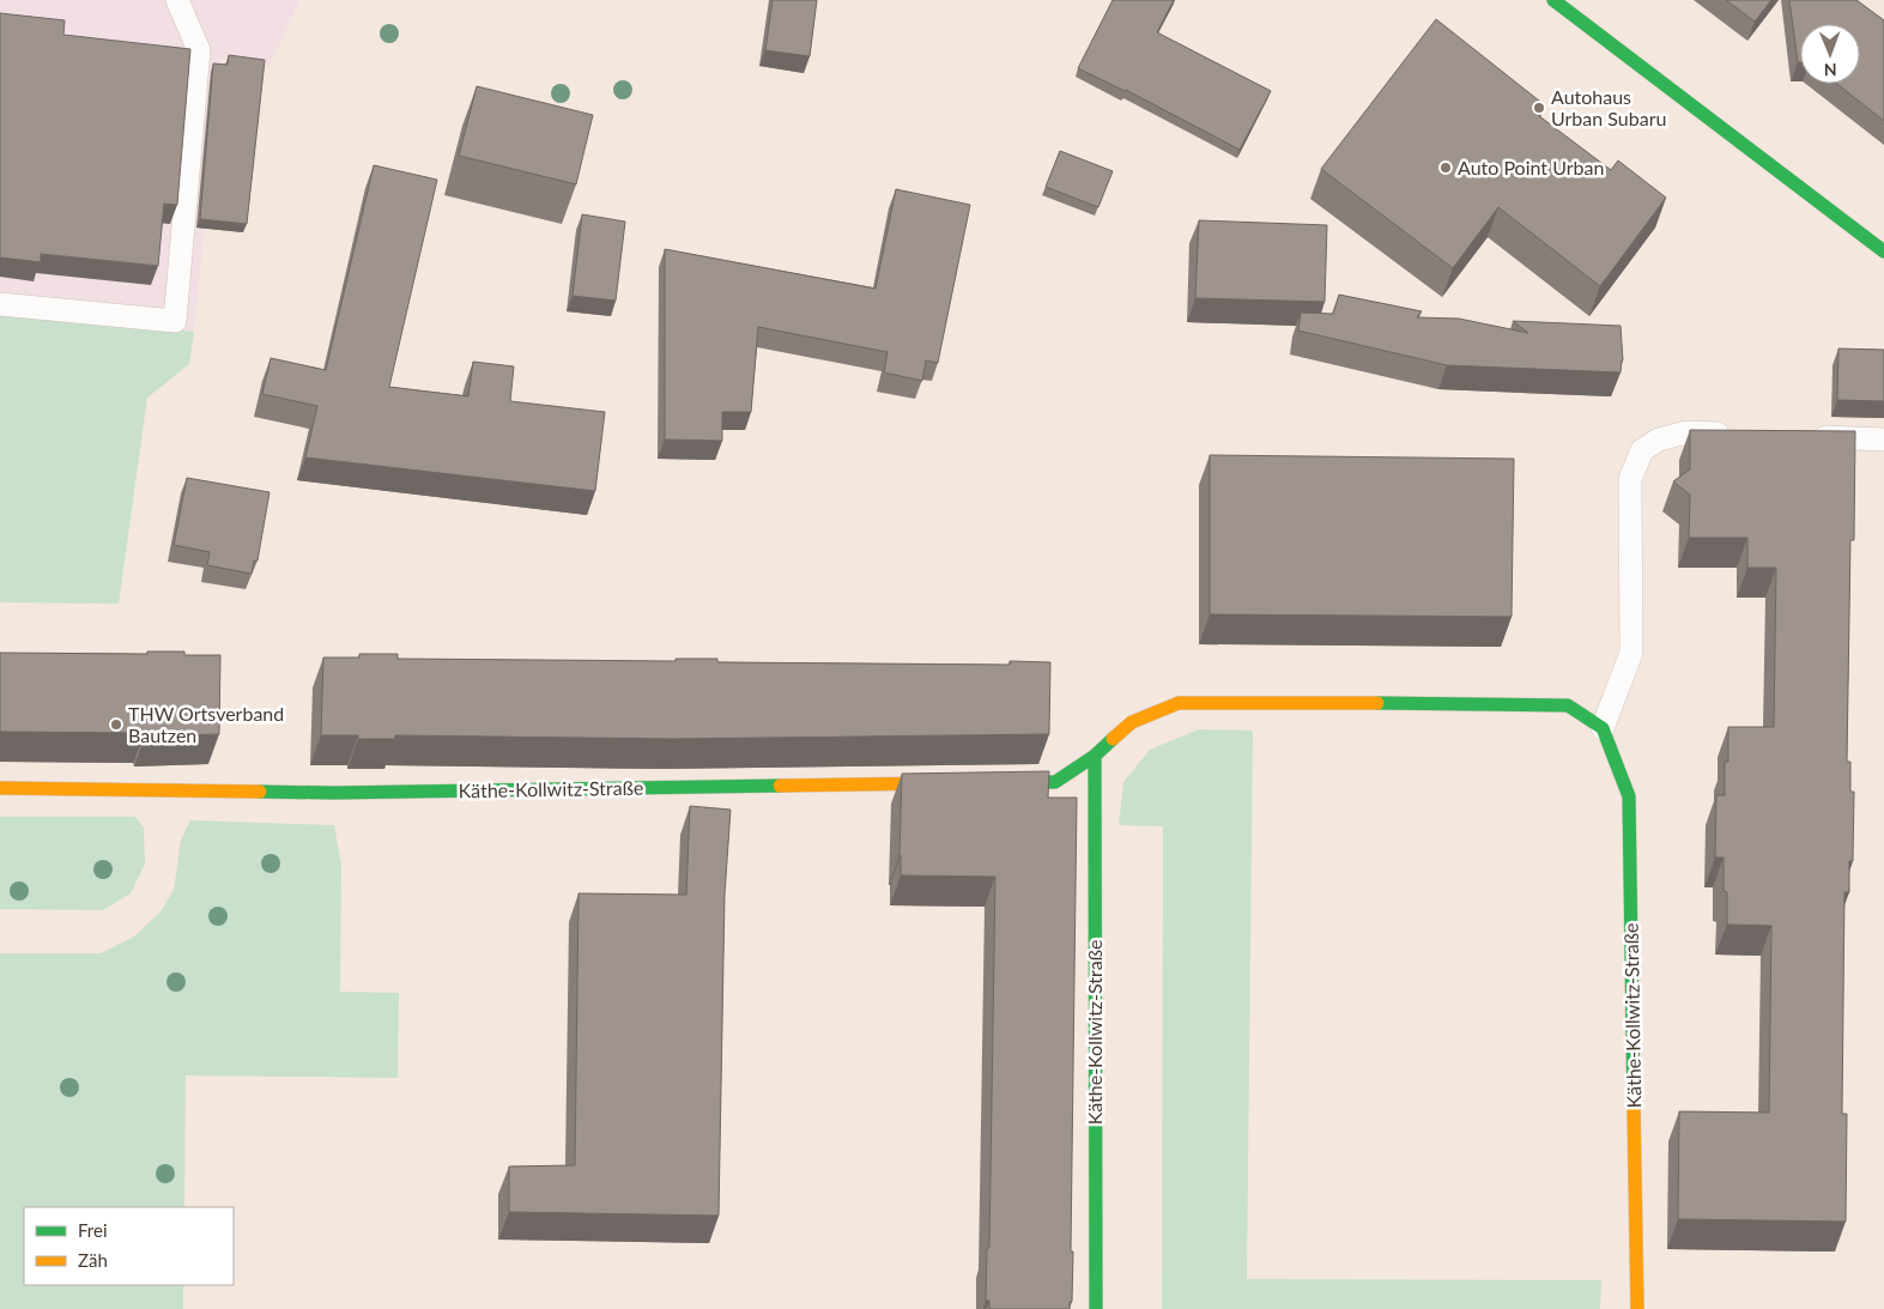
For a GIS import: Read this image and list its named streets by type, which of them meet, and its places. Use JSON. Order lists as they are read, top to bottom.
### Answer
{
  "streets": {
    "street": ["Käthe-Kollwitz-Straße"]
  },
  "places": ["Autohaus Urban Subaru", "Auto Point Urban", "THW Ortsverband Bautzen"],
  "legend": ["Frei", "Zäh"],
  "north": "bottom"
}
